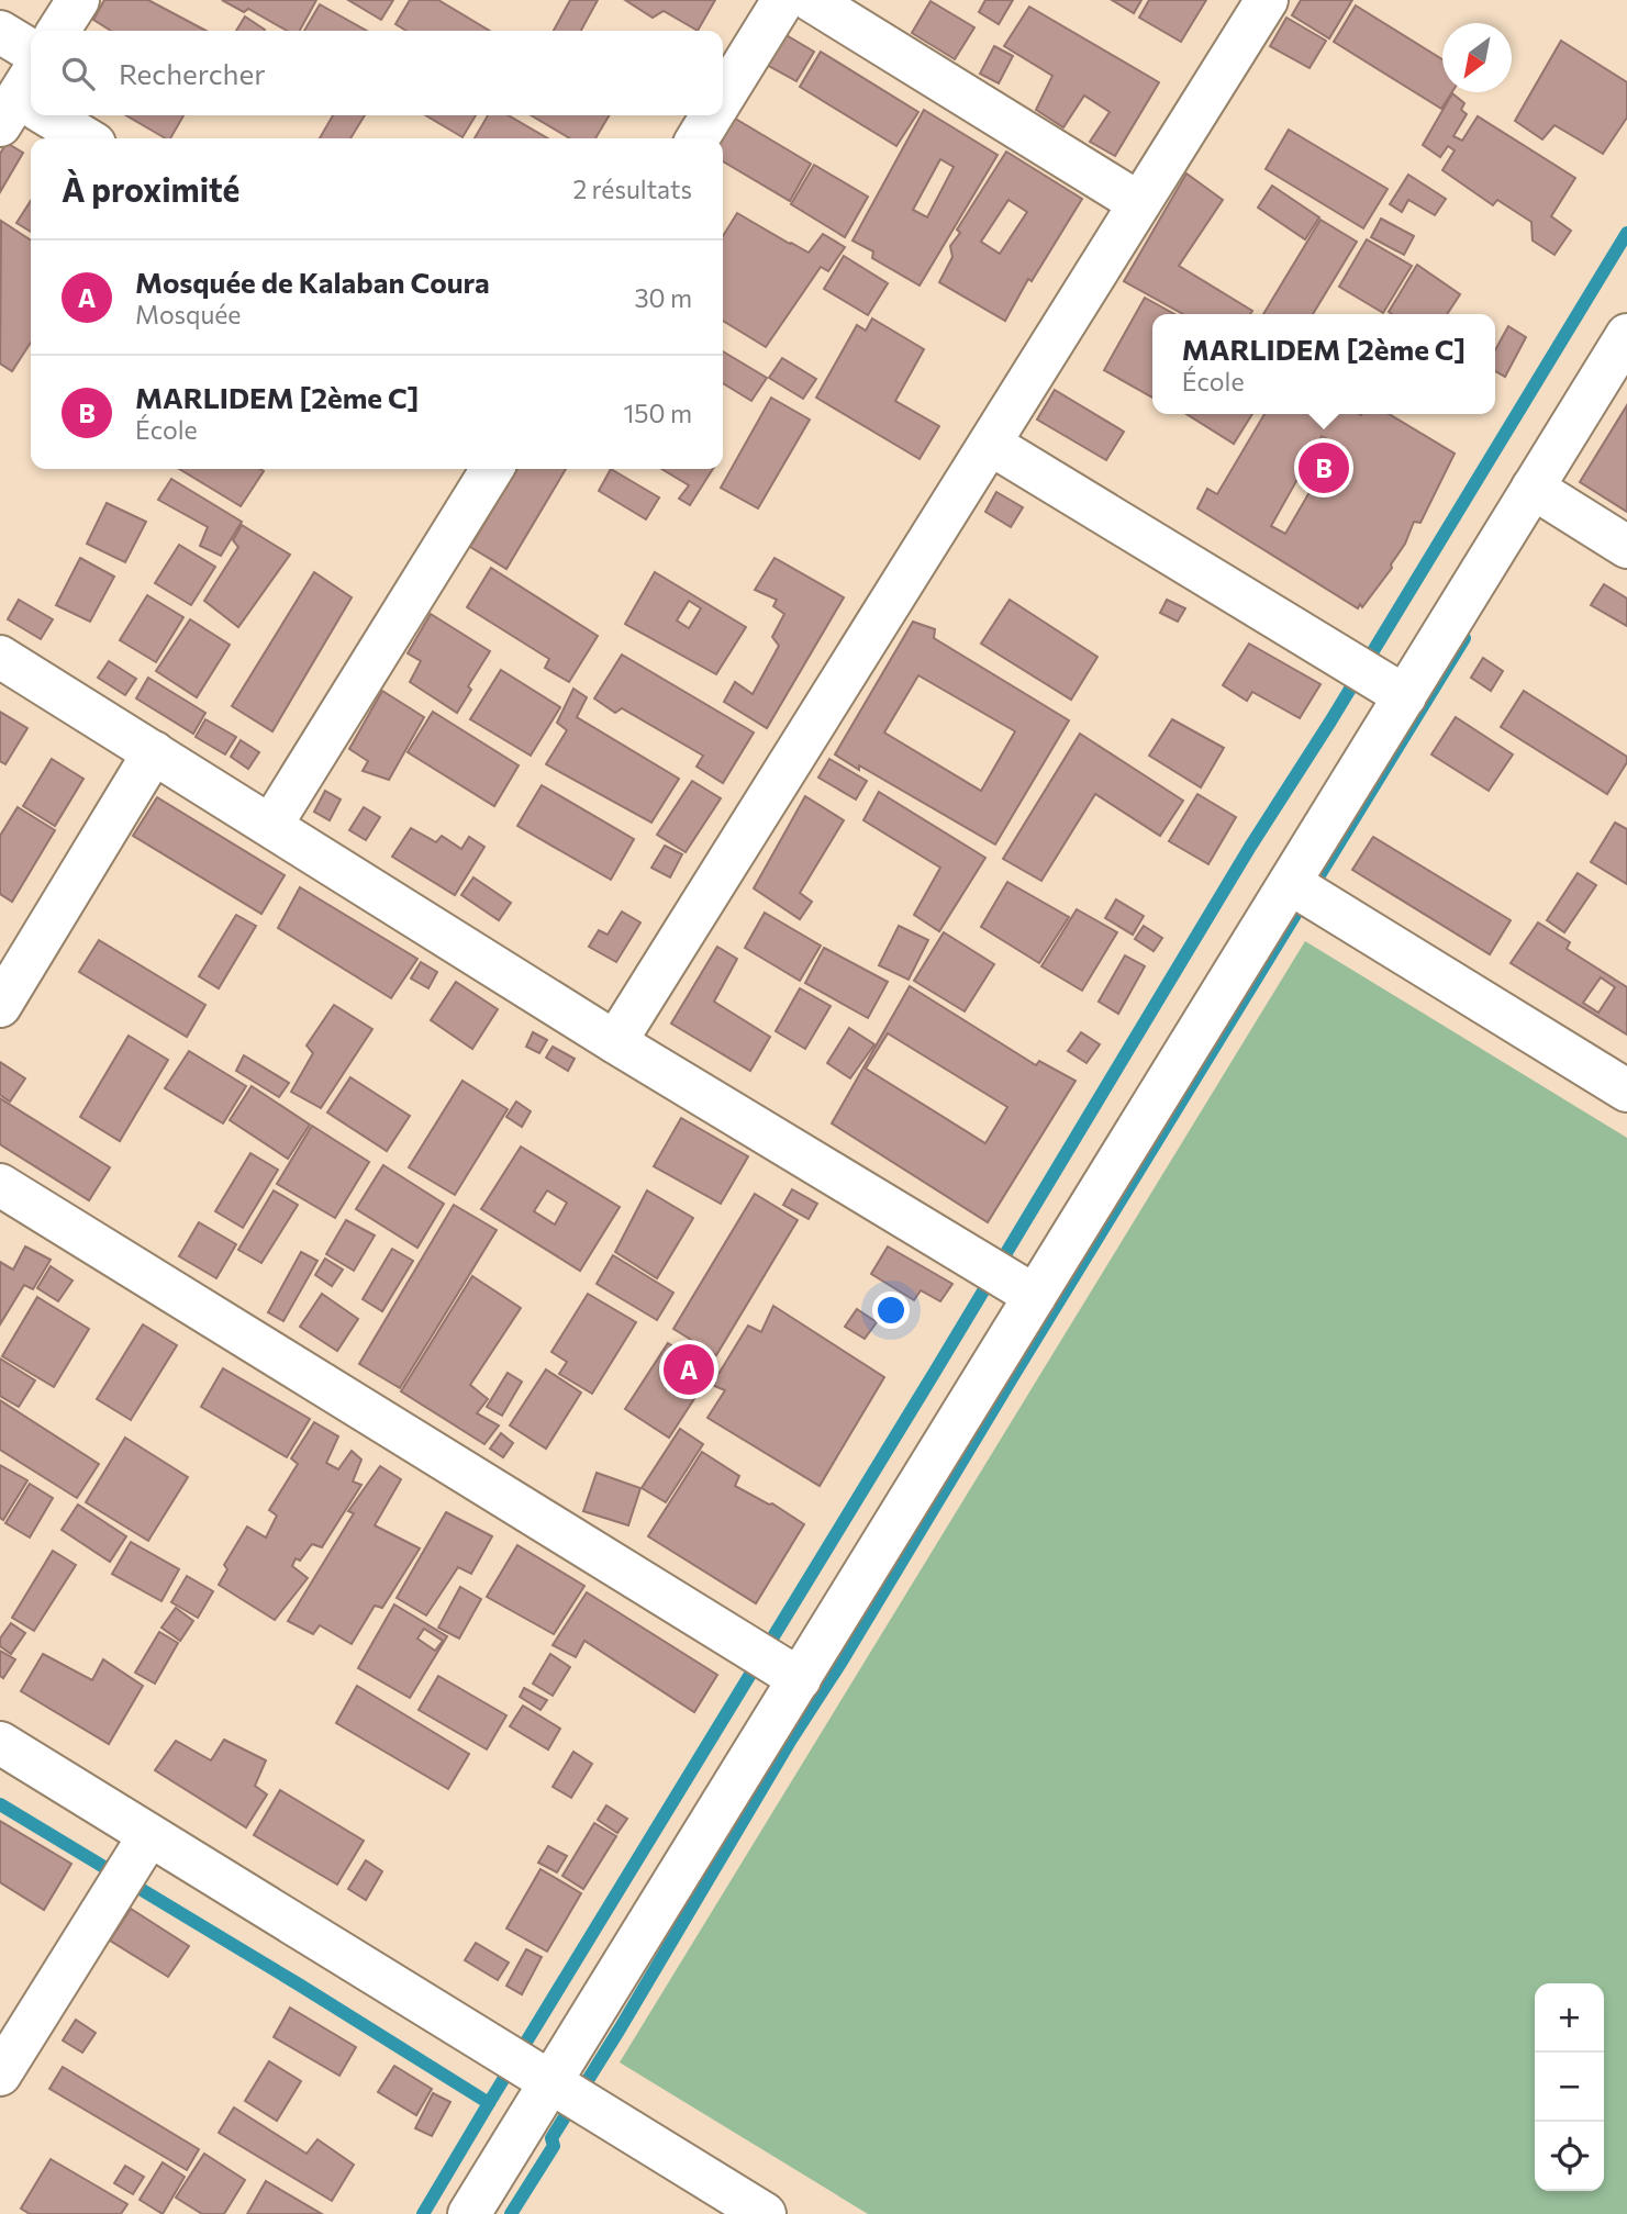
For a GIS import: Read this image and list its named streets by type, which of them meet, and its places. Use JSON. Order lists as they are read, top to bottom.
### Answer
{
  "north": "bottom left",
  "page": {
    "search": "Rechercher",
    "heading": ["À proximité", "2 résultats"],
    "list": [
      {
        "mark": "A",
        "name": "Mosquée de Kalaban Coura",
        "note": "Mosquée",
        "value": "30 m"
      },
      {
        "mark": "B",
        "name": "MARLIDEM [2ème C]",
        "note": "École",
        "value": "150 m"
      }
    ],
    "popup": ["MARLIDEM [2ème C]", "École"],
    "pins": ["B", "A"],
    "map_buttons": ["+", "−"]
  }
}
